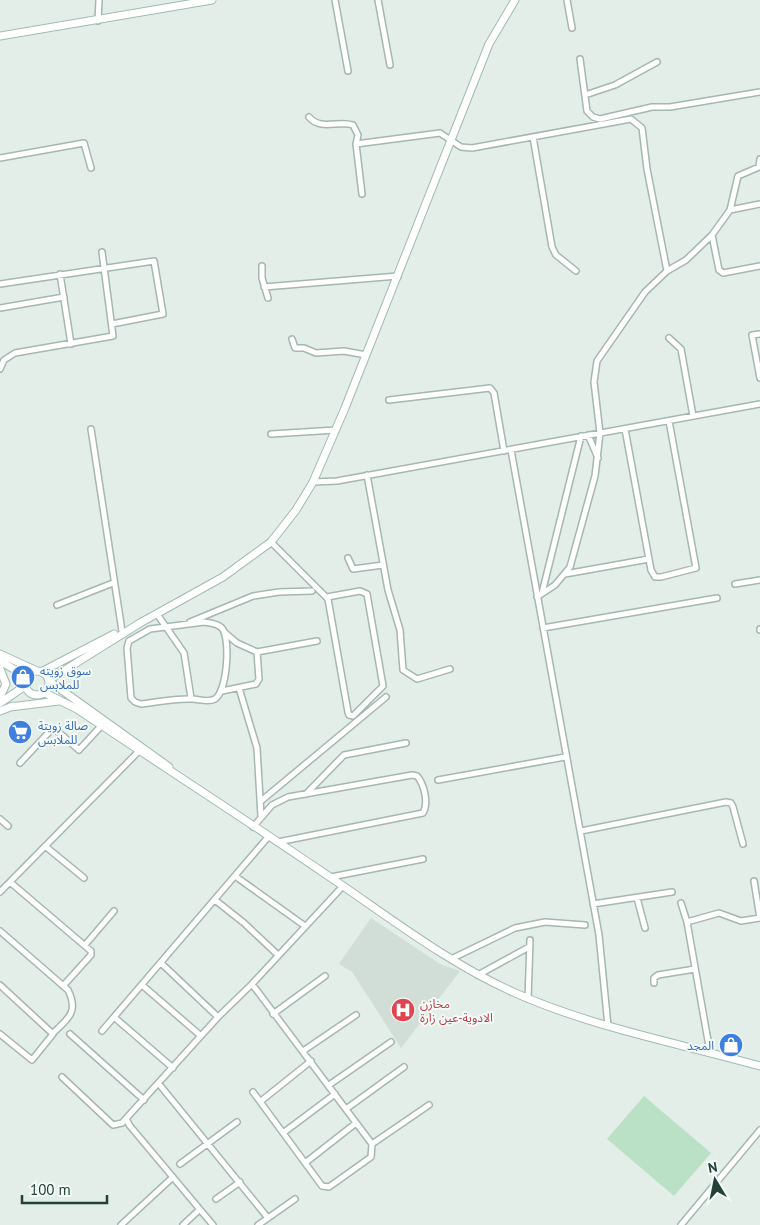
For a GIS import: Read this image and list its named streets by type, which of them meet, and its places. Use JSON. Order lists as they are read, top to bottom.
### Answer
{
  "places": {
    "shop": ["سوق زويته للملابس", "المجد"],
    "supermarket": ["صالة زويتة للملابس"],
    "hospital": ["مخازن الادوية-عين زارة"]
  },
  "scale_bar": "100 m",
  "north": "top"
}
